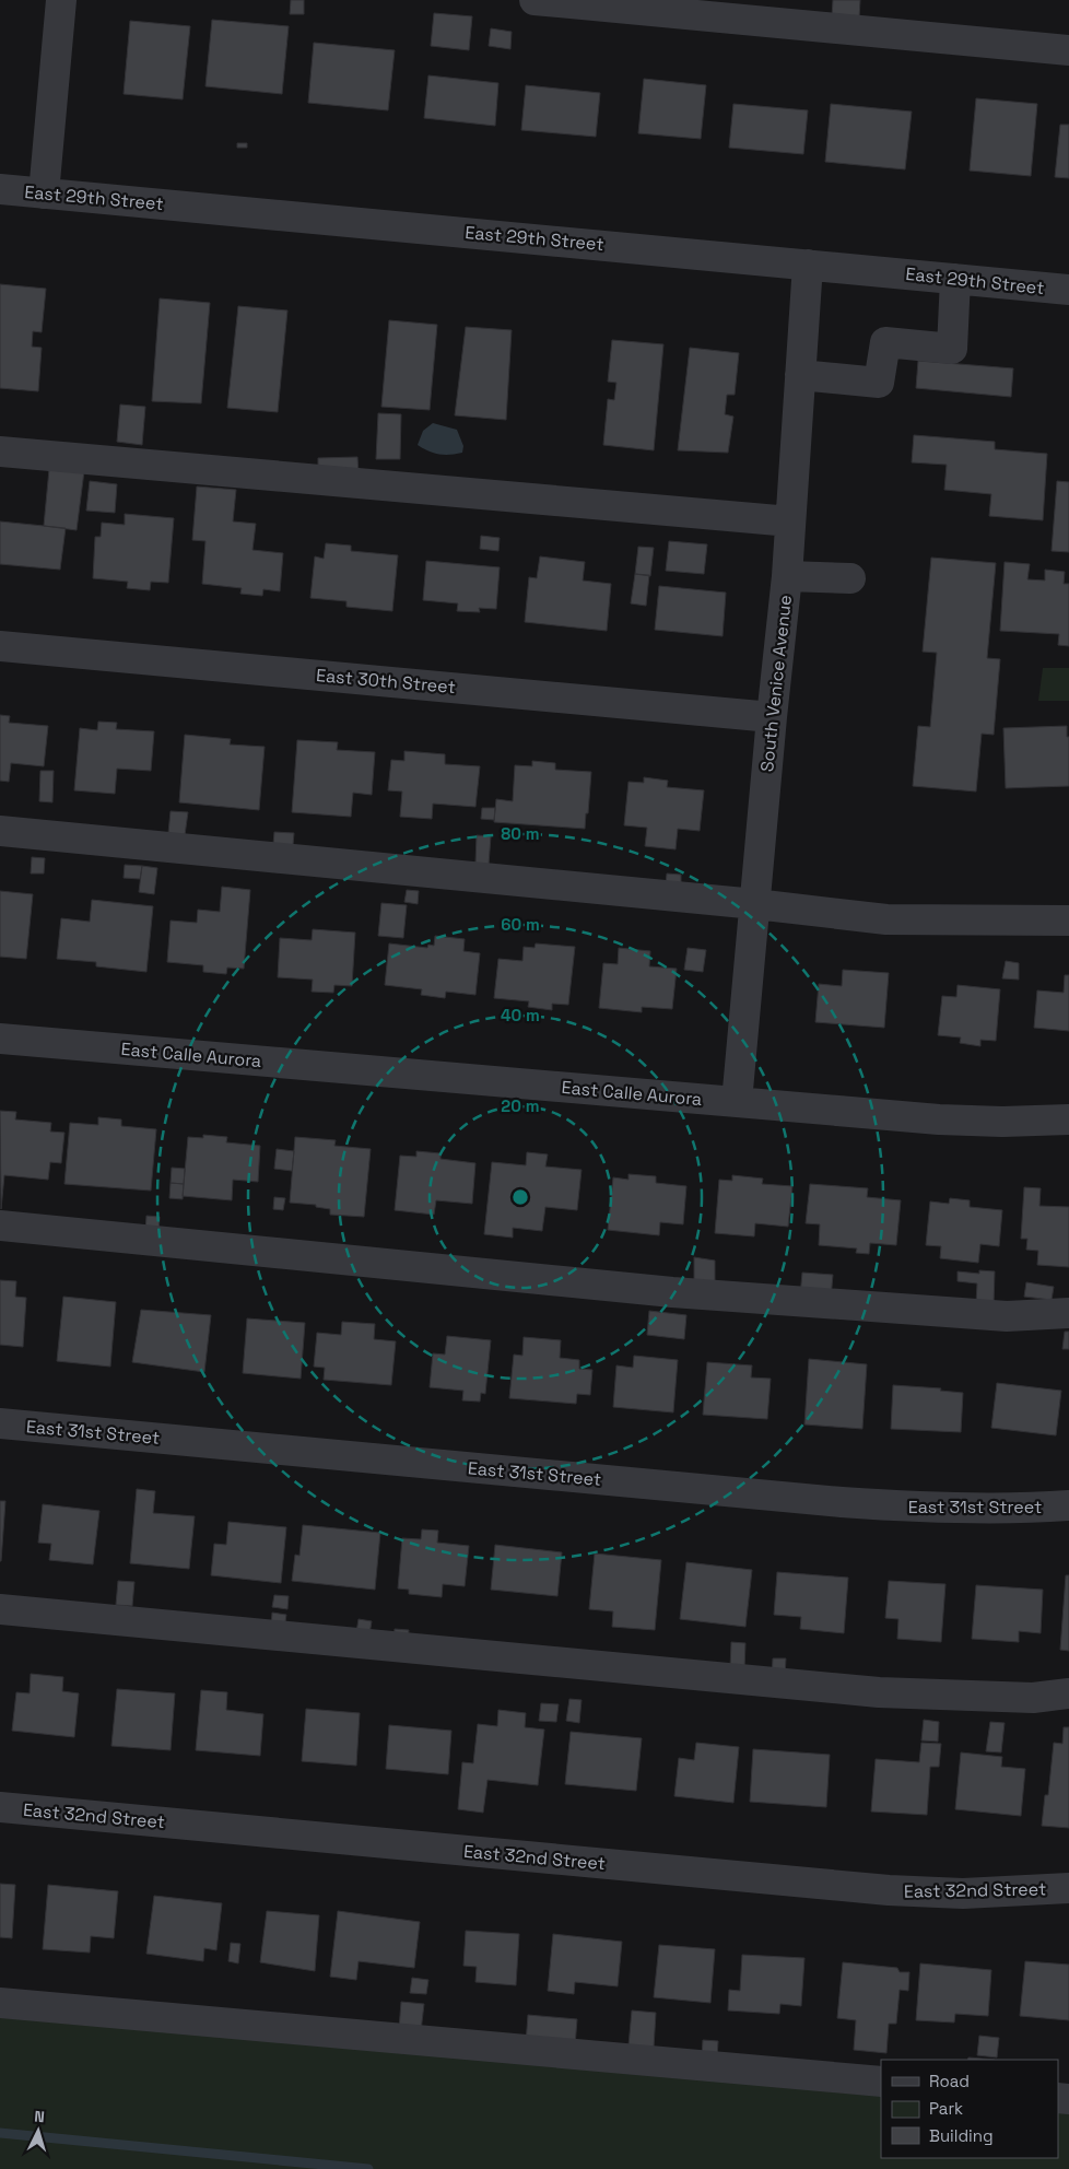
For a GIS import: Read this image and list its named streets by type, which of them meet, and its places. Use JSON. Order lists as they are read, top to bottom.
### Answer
{
  "streets": {
    "street": [
      "East 29th Street",
      "East 30th Street",
      "South Venice Avenue",
      "East Calle Aurora",
      "East 31st Street",
      "East 32nd Street"
    ]
  },
  "crossings": [
    ["East 29th Street", "South Venice Avenue"],
    ["East 30th Street", "South Venice Avenue"],
    ["South Venice Avenue", "East Calle Aurora"]
  ],
  "legend": ["Road", "Park", "Building"],
  "north": "top",
  "rings": [
    "80 m",
    "60 m",
    "40 m",
    "20 m"
  ]
}
